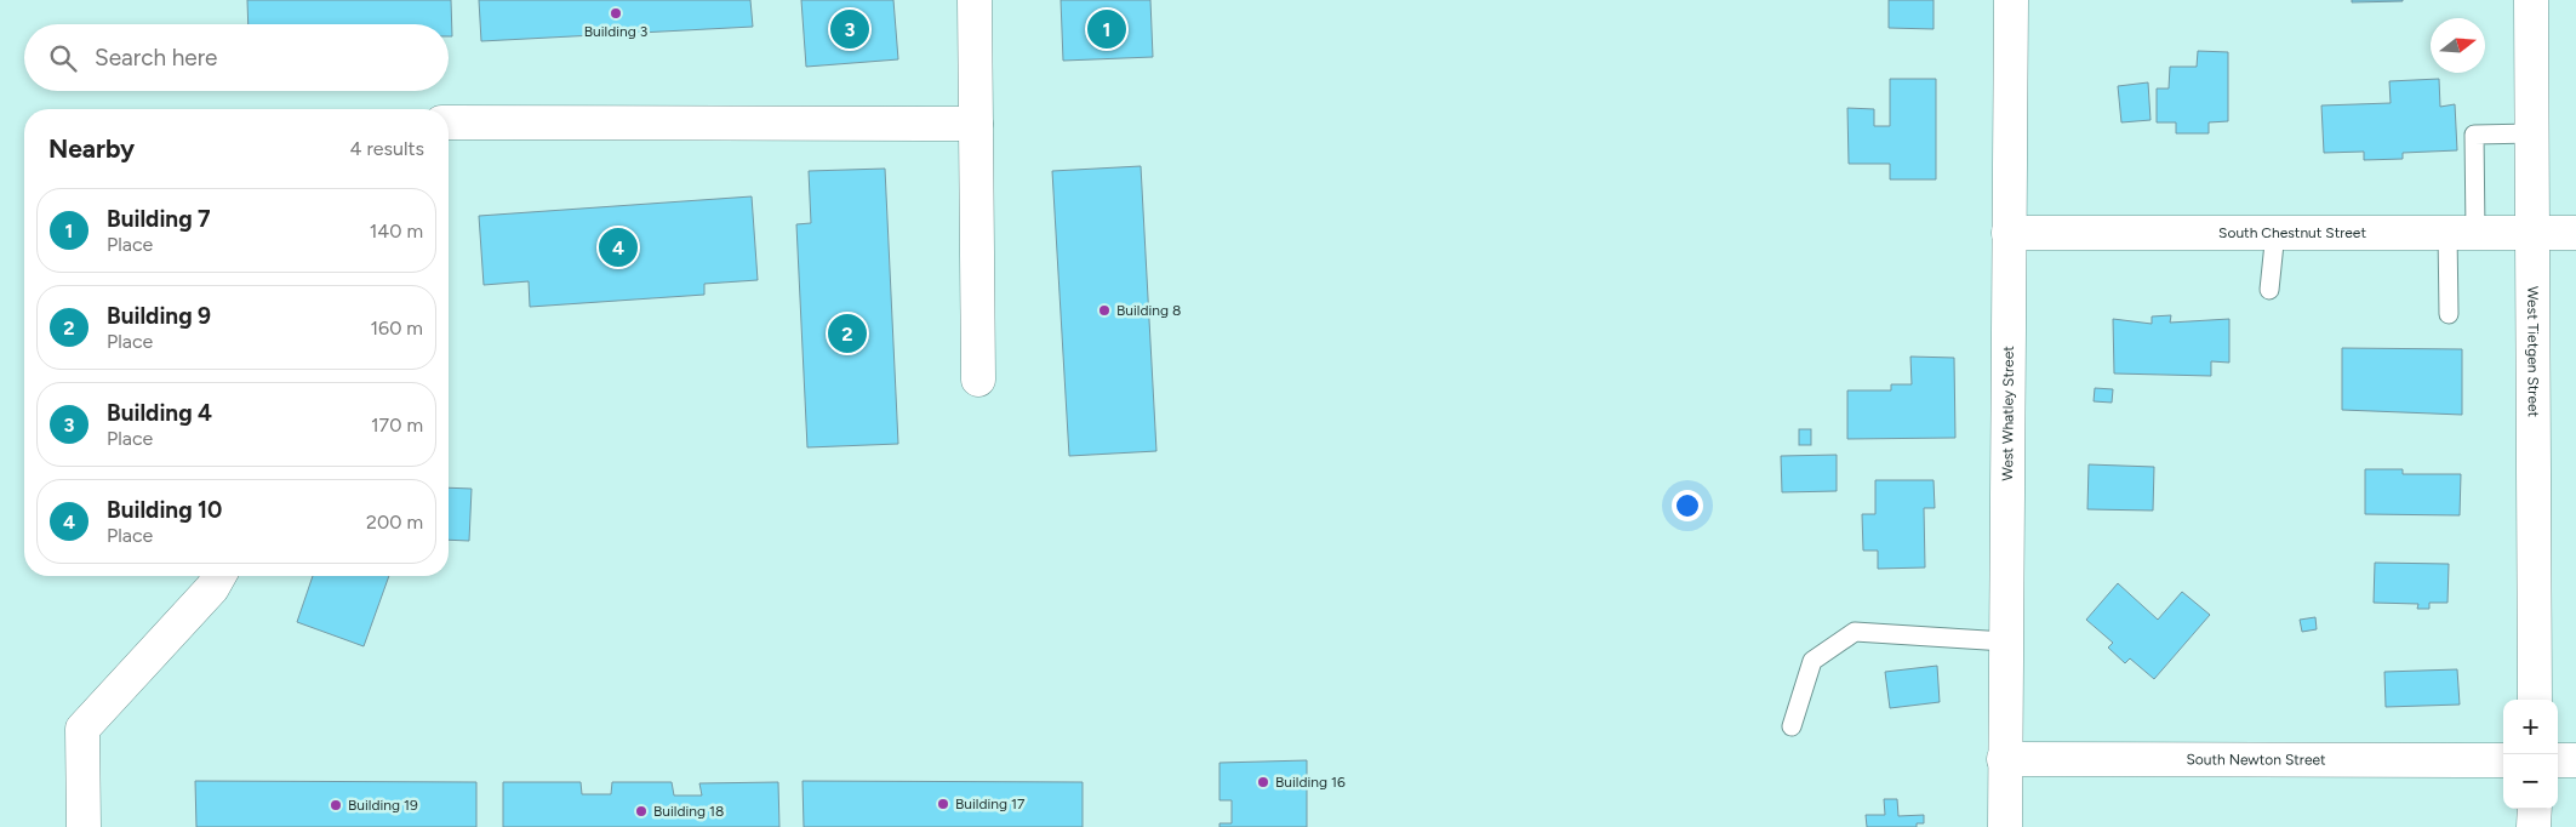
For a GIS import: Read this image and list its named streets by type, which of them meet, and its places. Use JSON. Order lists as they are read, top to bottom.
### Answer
{
  "streets": {
    "street": [
      "South Chestnut Street",
      "West Tietgen Street",
      "West Whatley Street",
      "South Newton Street"
    ]
  },
  "crossings": [
    ["South Chestnut Street", "West Tietgen Street"],
    ["South Chestnut Street", "West Whatley Street"],
    ["West Whatley Street", "South Newton Street"]
  ],
  "places": [
    "Building 3",
    "Building 8",
    "Building 16",
    "Building 17",
    "Building 19",
    "Building 18"
  ],
  "north": "right",
  "page": {
    "pins": [
      "1",
      "3",
      "4",
      "2"
    ],
    "search": "Search here",
    "heading": ["Nearby", "4 results"],
    "list": [
      {
        "mark": "1",
        "name": "Building 7",
        "note": "Place",
        "value": "140 m"
      },
      {
        "mark": "2",
        "name": "Building 9",
        "note": "Place",
        "value": "160 m"
      },
      {
        "mark": "3",
        "name": "Building 4",
        "note": "Place",
        "value": "170 m"
      },
      {
        "mark": "4",
        "name": "Building 10",
        "note": "Place",
        "value": "200 m"
      }
    ],
    "map_buttons": ["+", "−"]
  }
}
